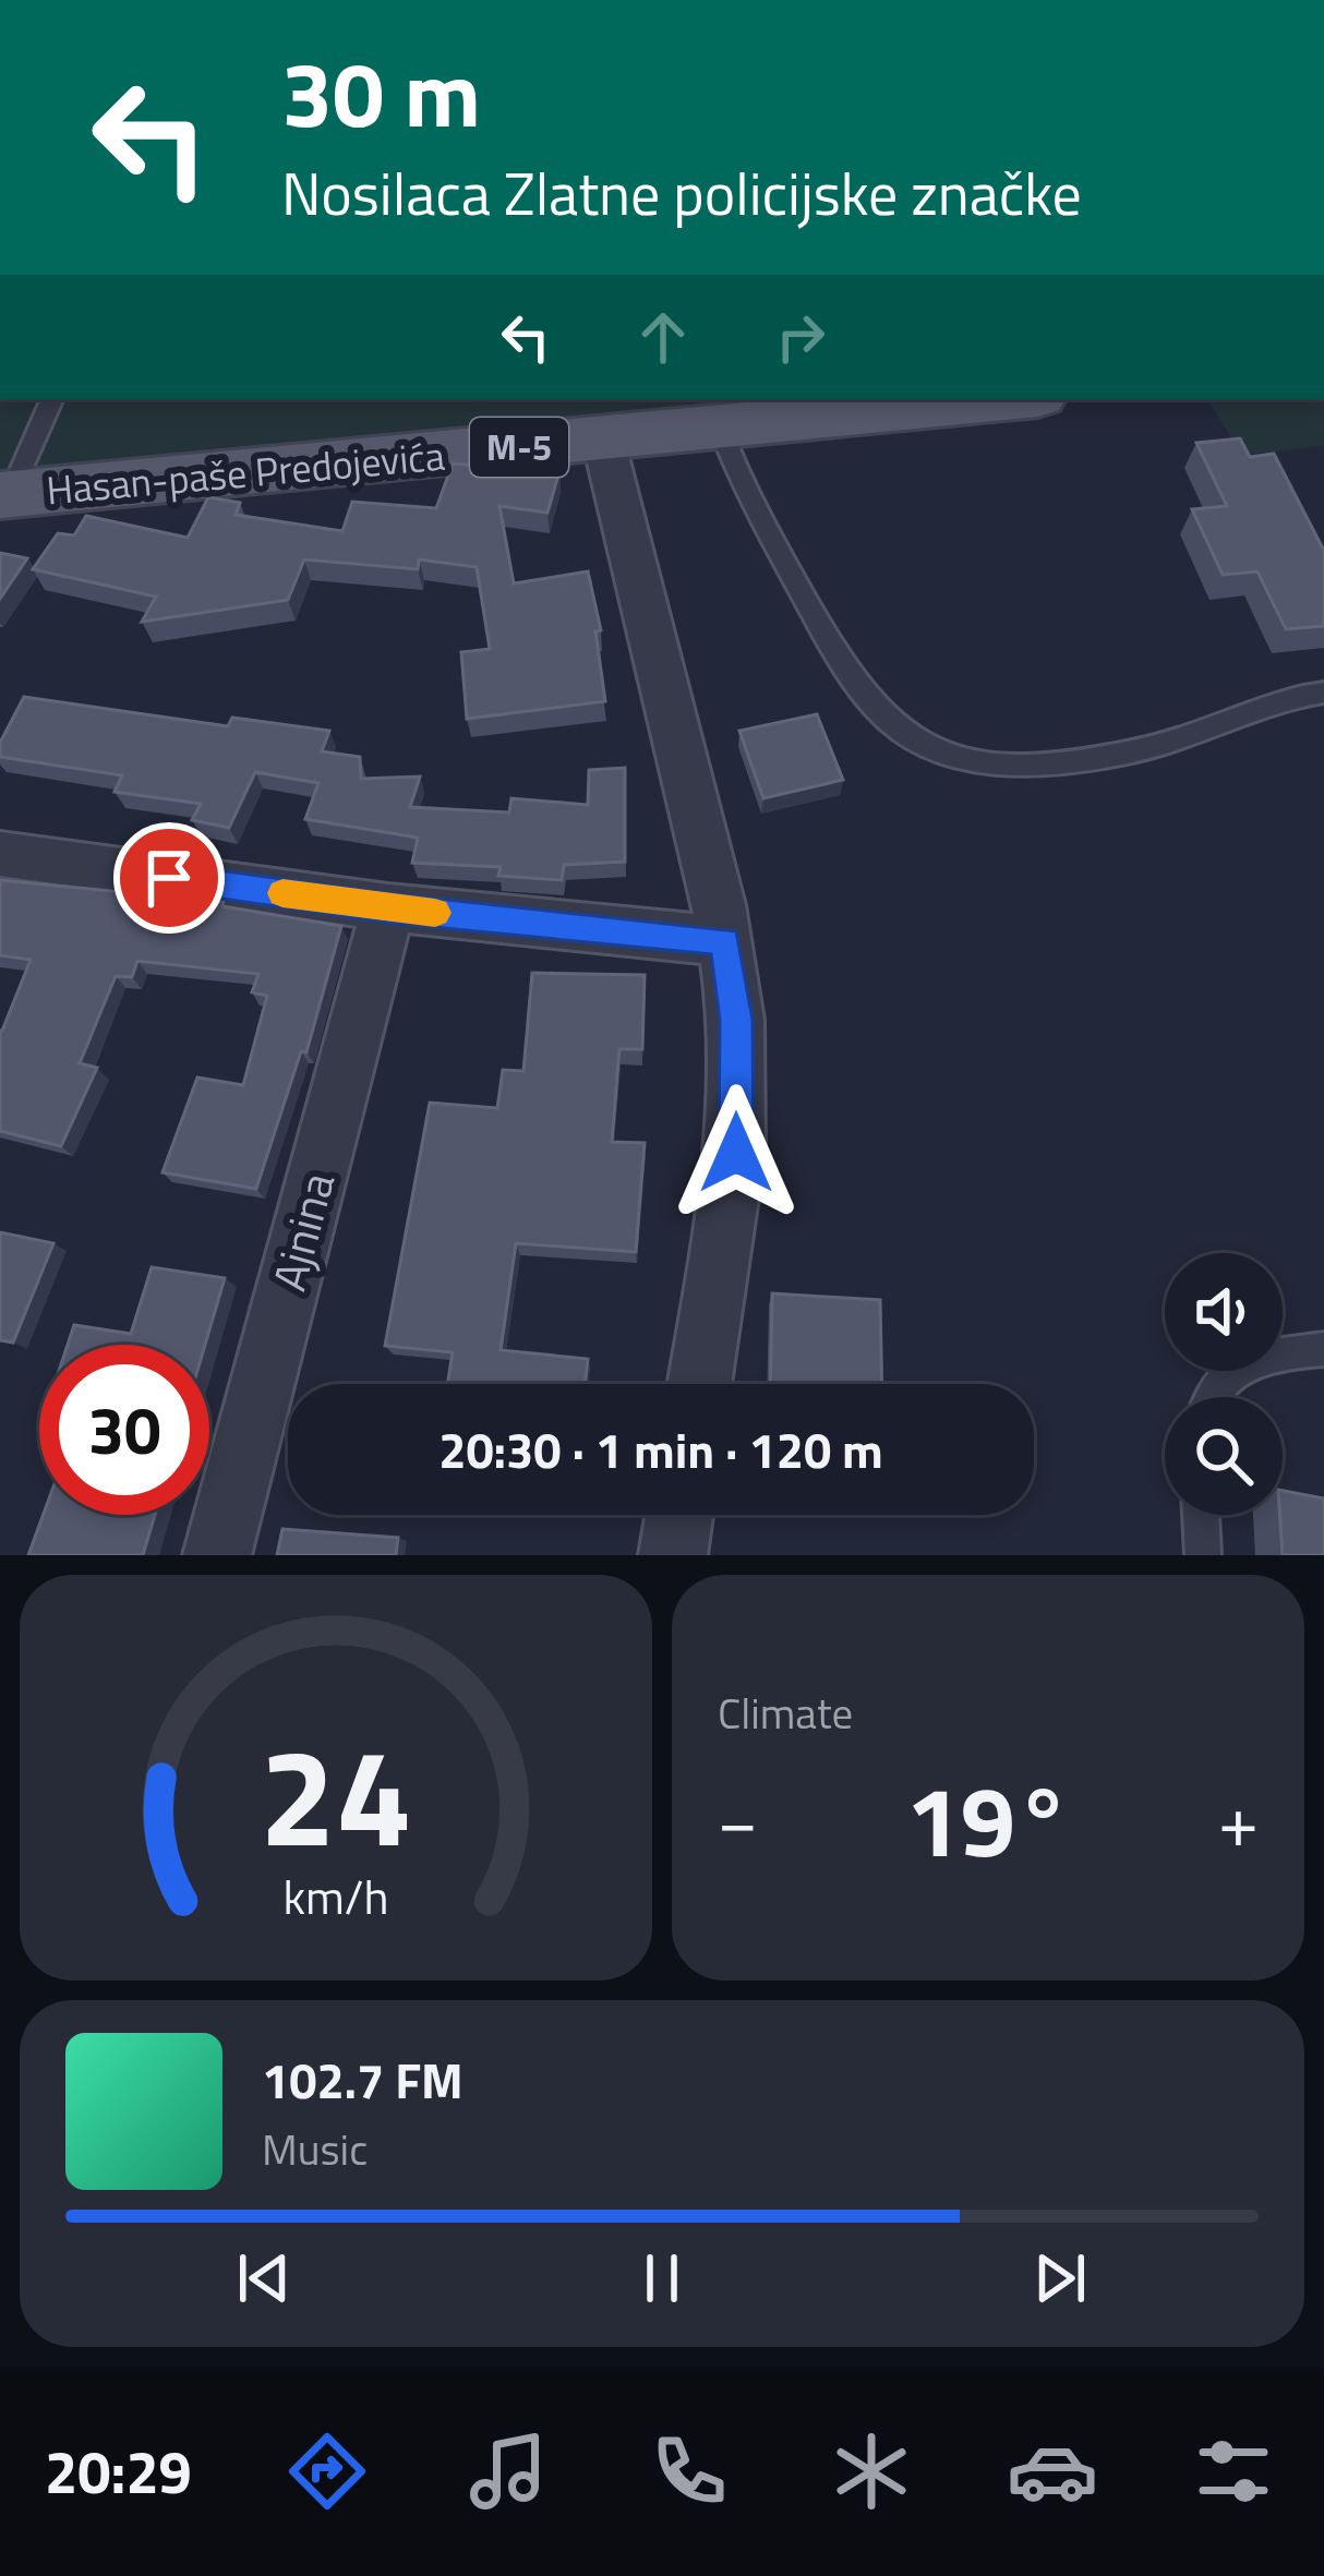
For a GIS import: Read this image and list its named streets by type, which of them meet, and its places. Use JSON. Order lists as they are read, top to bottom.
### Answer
{
  "streets": {
    "main road": ["M-5", "Hasan-paše Predojevića"],
    "street": ["Ajnina"]
  },
  "page": {
    "turn": ["30 m", "Nosilaca Zlatne policijske značke"],
    "limit": "30",
    "trip": "20:30 · 1 min · 120 m",
    "tile": "Climate",
    "heat": ["−", "19°", "+"],
    "song": ["102.7 FM", "Music"],
    "tabs": "20:29",
    "gauge": ["24", "km/h"]
  }
}
